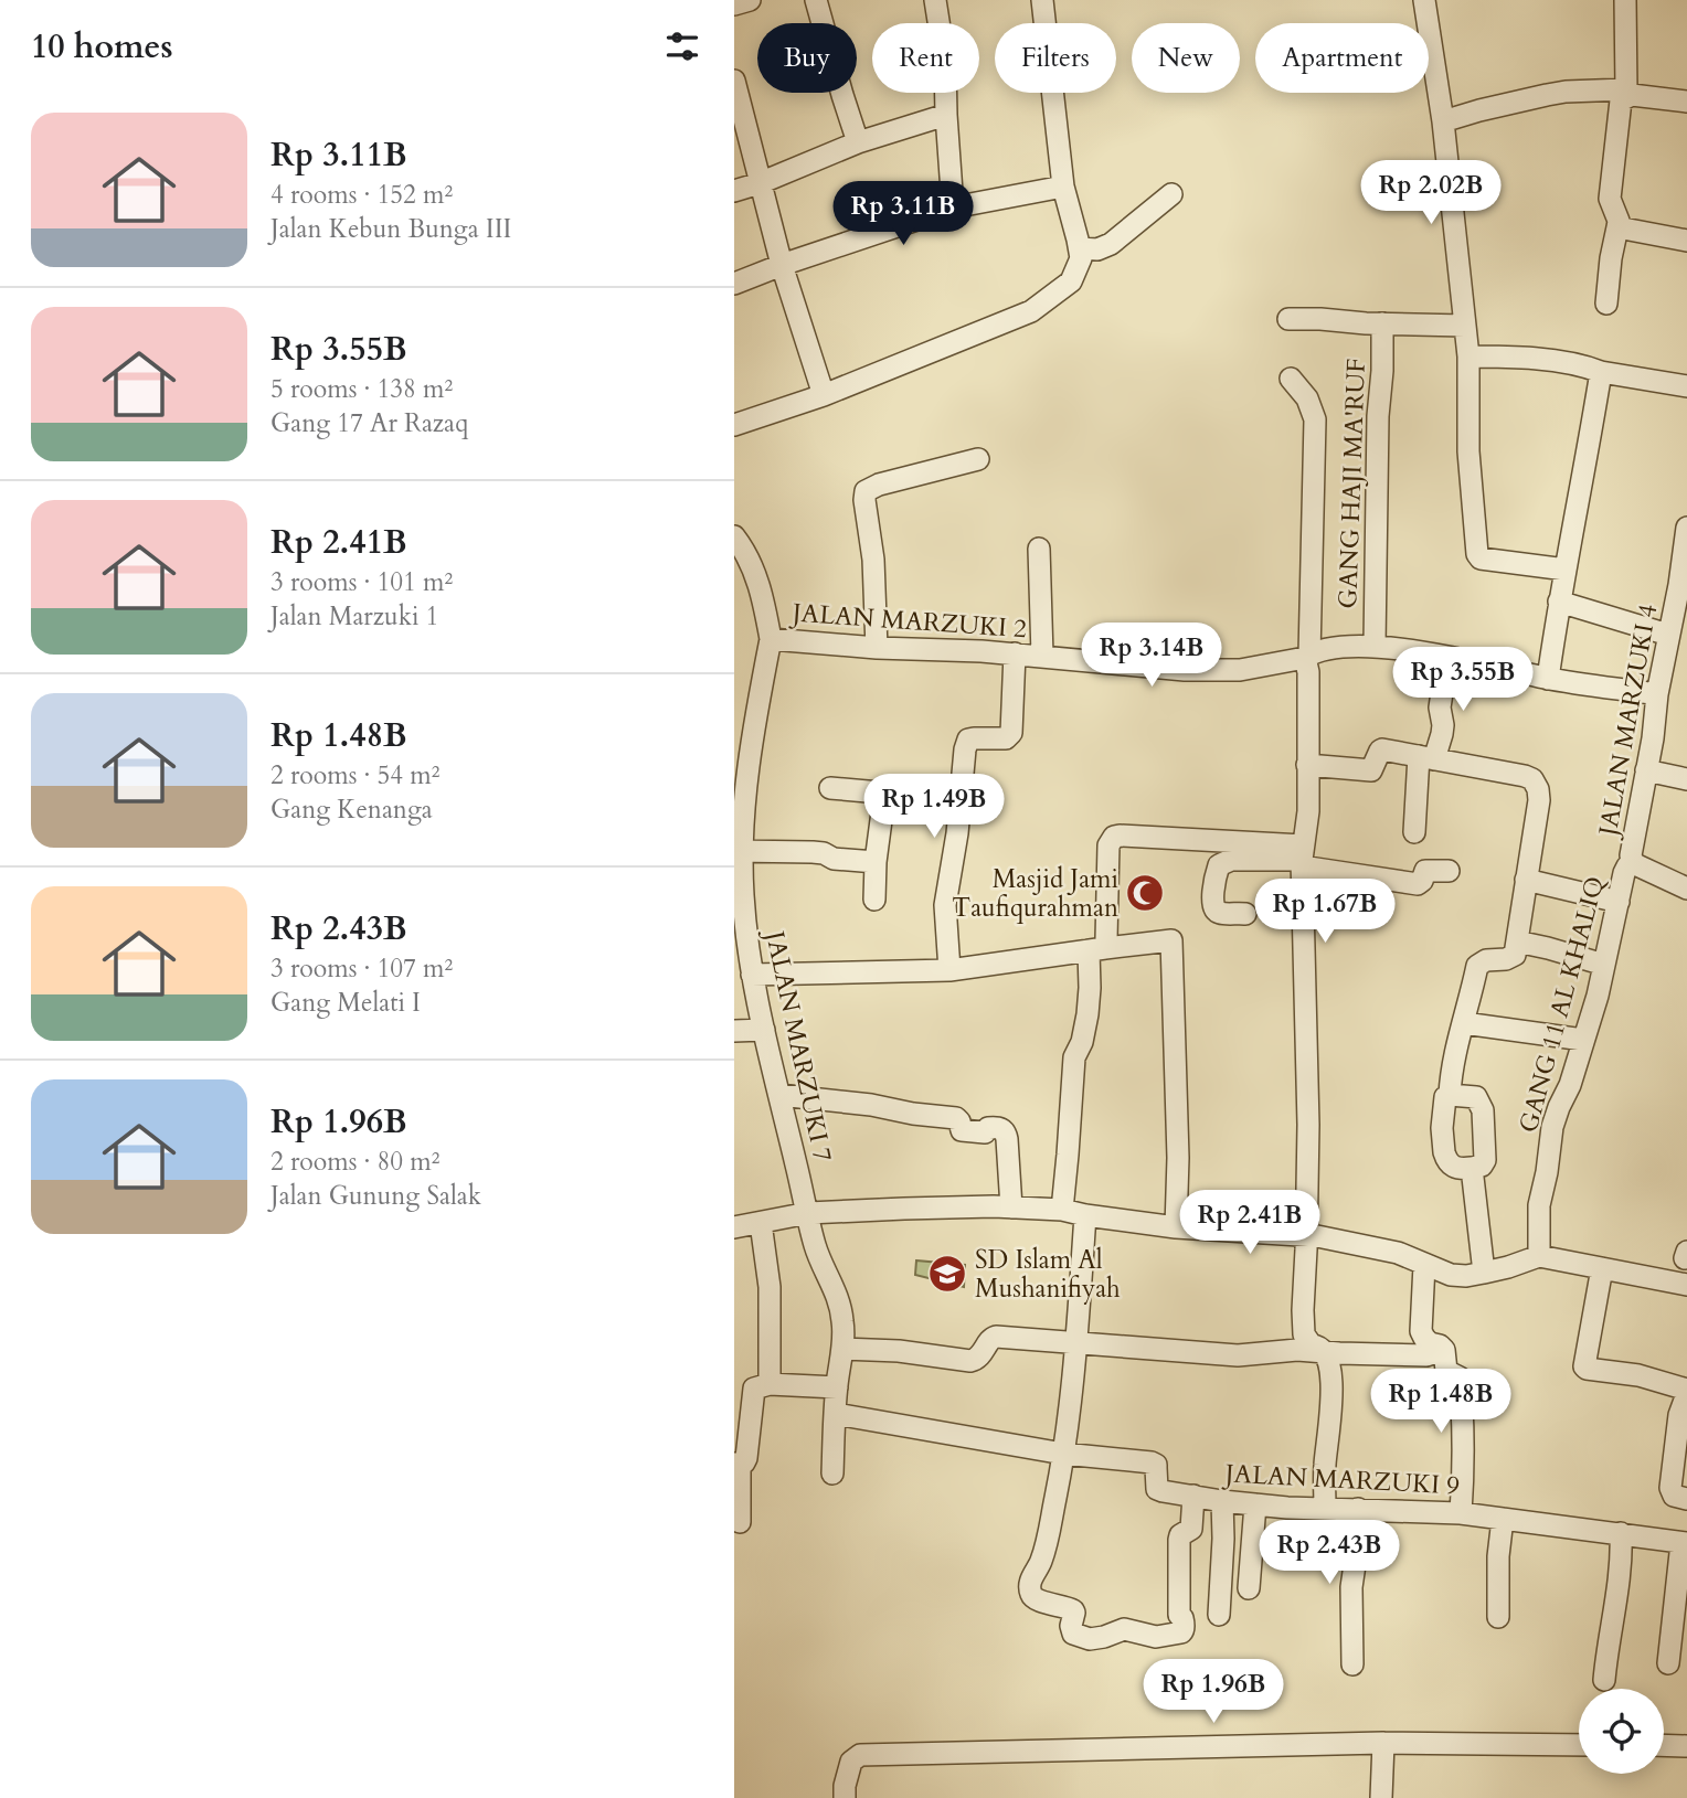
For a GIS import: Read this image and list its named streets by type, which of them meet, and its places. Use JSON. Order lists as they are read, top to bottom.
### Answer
{
  "streets": {
    "street": [
      "GANG HAJI MA'RUF",
      "JALAN MARZUKI 2",
      "JALAN MARZUKI 4",
      "GANG 11 AL KHALIQ",
      "JALAN MARZUKI 7",
      "JALAN MARZUKI 9"
    ]
  },
  "crossings": [
    ["GANG HAJI MA'RUF", "JALAN MARZUKI 2"],
    ["JALAN MARZUKI 2", "JALAN MARZUKI 4"],
    ["JALAN MARZUKI 2", "JALAN MARZUKI 7"],
    ["JALAN MARZUKI 4", "GANG 11 AL KHALIQ"],
    ["JALAN MARZUKI 7", "JALAN MARZUKI 9"]
  ],
  "places": {
    "mosque": ["Masjid Jami Taufiqurahman"],
    "school or university": ["SD Islam Al Mushanifiyah"]
  },
  "page": {
    "heading": "10 homes",
    "chip": [
      "Buy",
      "Rent",
      "Filters",
      "New",
      "Apartment"
    ],
    "list": [
      {
        "name": "Rp 3.11B",
        "note": "4 rooms · 152 m² · Jalan Kebun Bunga III"
      },
      {
        "name": "Rp 3.55B",
        "note": "5 rooms · 138 m² · Gang 17 Ar Razaq"
      },
      {
        "name": "Rp 2.41B",
        "note": "3 rooms · 101 m² · Jalan Marzuki 1"
      },
      {
        "name": "Rp 1.48B",
        "note": "2 rooms · 54 m² · Gang Kenanga"
      },
      {
        "name": "Rp 2.43B",
        "note": "3 rooms · 107 m² · Gang Melati I"
      },
      {
        "name": "Rp 1.96B",
        "note": "2 rooms · 80 m² · Jalan Gunung Salak"
      }
    ],
    "price": [
      "Rp 2.02B",
      "Rp 3.11B",
      "Rp 3.14B",
      "Rp 3.55B",
      "Rp 1.49B",
      "Rp 1.67B",
      "Rp 2.41B",
      "Rp 1.48B",
      "Rp 2.43B",
      "Rp 1.96B"
    ]
  }
}
